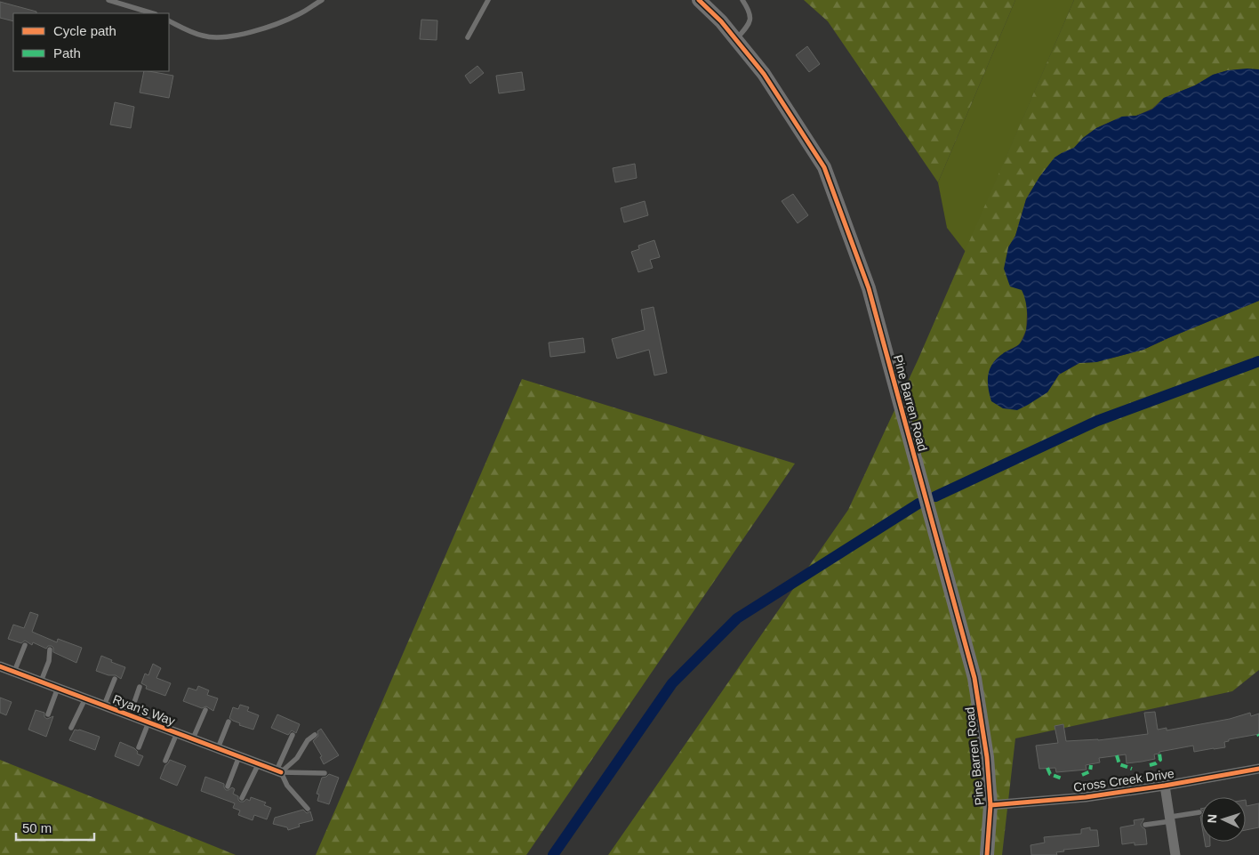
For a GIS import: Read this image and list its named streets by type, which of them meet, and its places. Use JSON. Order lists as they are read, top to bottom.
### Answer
{
  "streets": {
    "main road": ["Pine Barren Road"],
    "street": ["Ryan's Way", "Cross Creek Drive"]
  },
  "crossings": [
    ["Pine Barren Road", "Cross Creek Drive"]
  ],
  "legend": ["Cycle path", "Path"],
  "scale_bar": "50 m",
  "north": "left"
}
